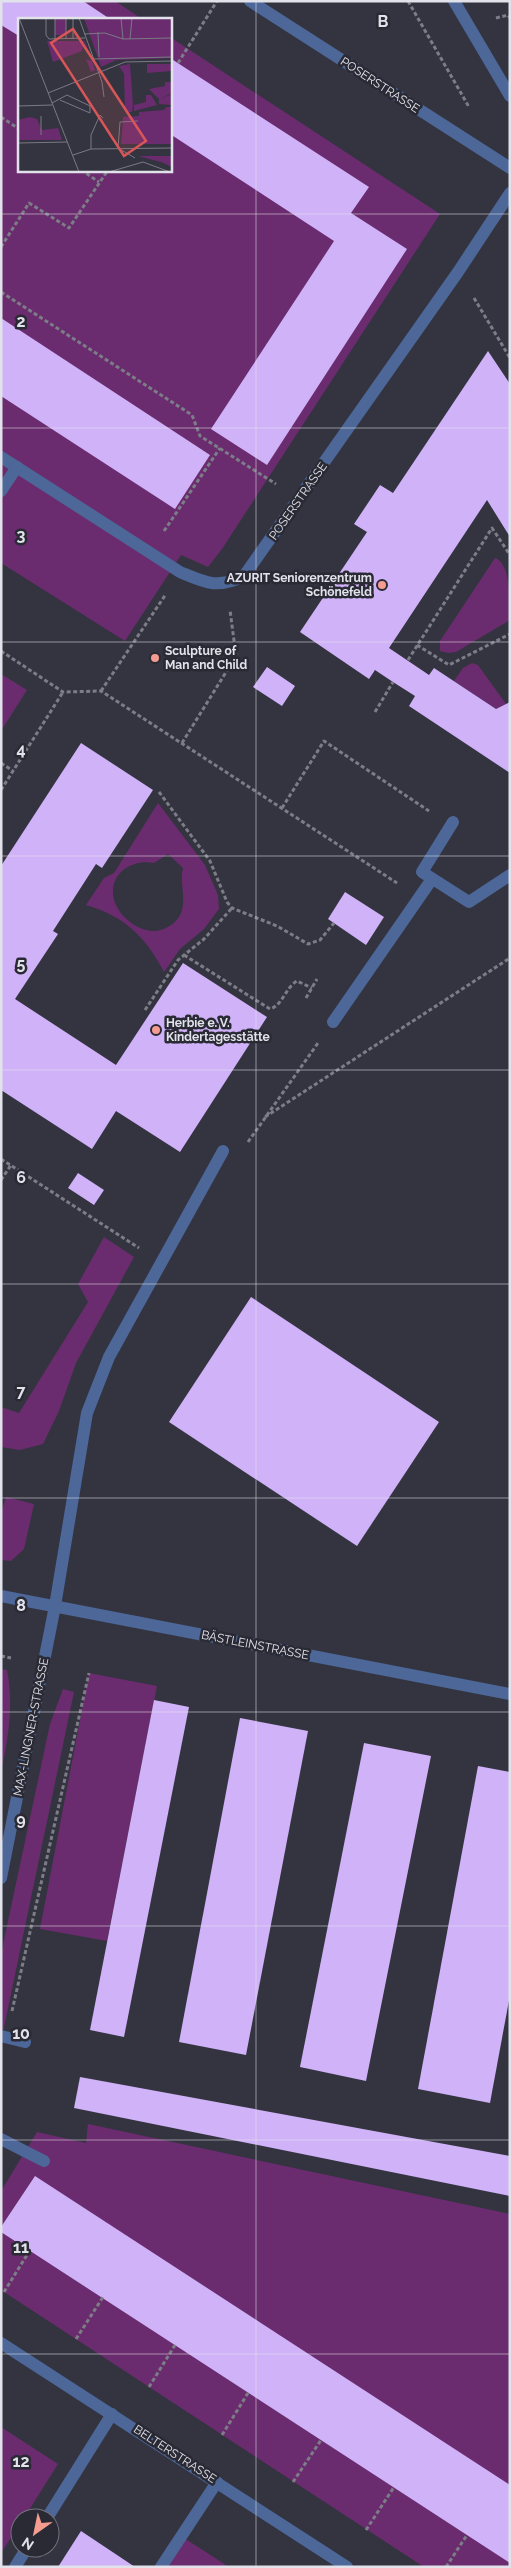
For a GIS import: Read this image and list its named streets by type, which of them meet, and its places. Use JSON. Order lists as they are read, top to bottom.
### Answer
{
  "streets": {
    "street": [
      "POSERSTRASSE",
      "BÄSTLEINSTRASSE",
      "MAX-LINGNER-STRASSE",
      "BELTERSTRASSE"
    ]
  },
  "crossings": [
    ["BÄSTLEINSTRASSE", "MAX-LINGNER-STRASSE"]
  ],
  "places": ["AZURIT Seniorenzentrum Schönefeld", "Sculpture of Man and Child", "Herbie e. V. Kindertagesstätte"],
  "north": "bottom left",
  "grid": {
    "columns": ["B"],
    "rows": [
      "2",
      "3",
      "4",
      "5",
      "6",
      "7",
      "8",
      "9",
      "10",
      "11",
      "12"
    ]
  }
}
